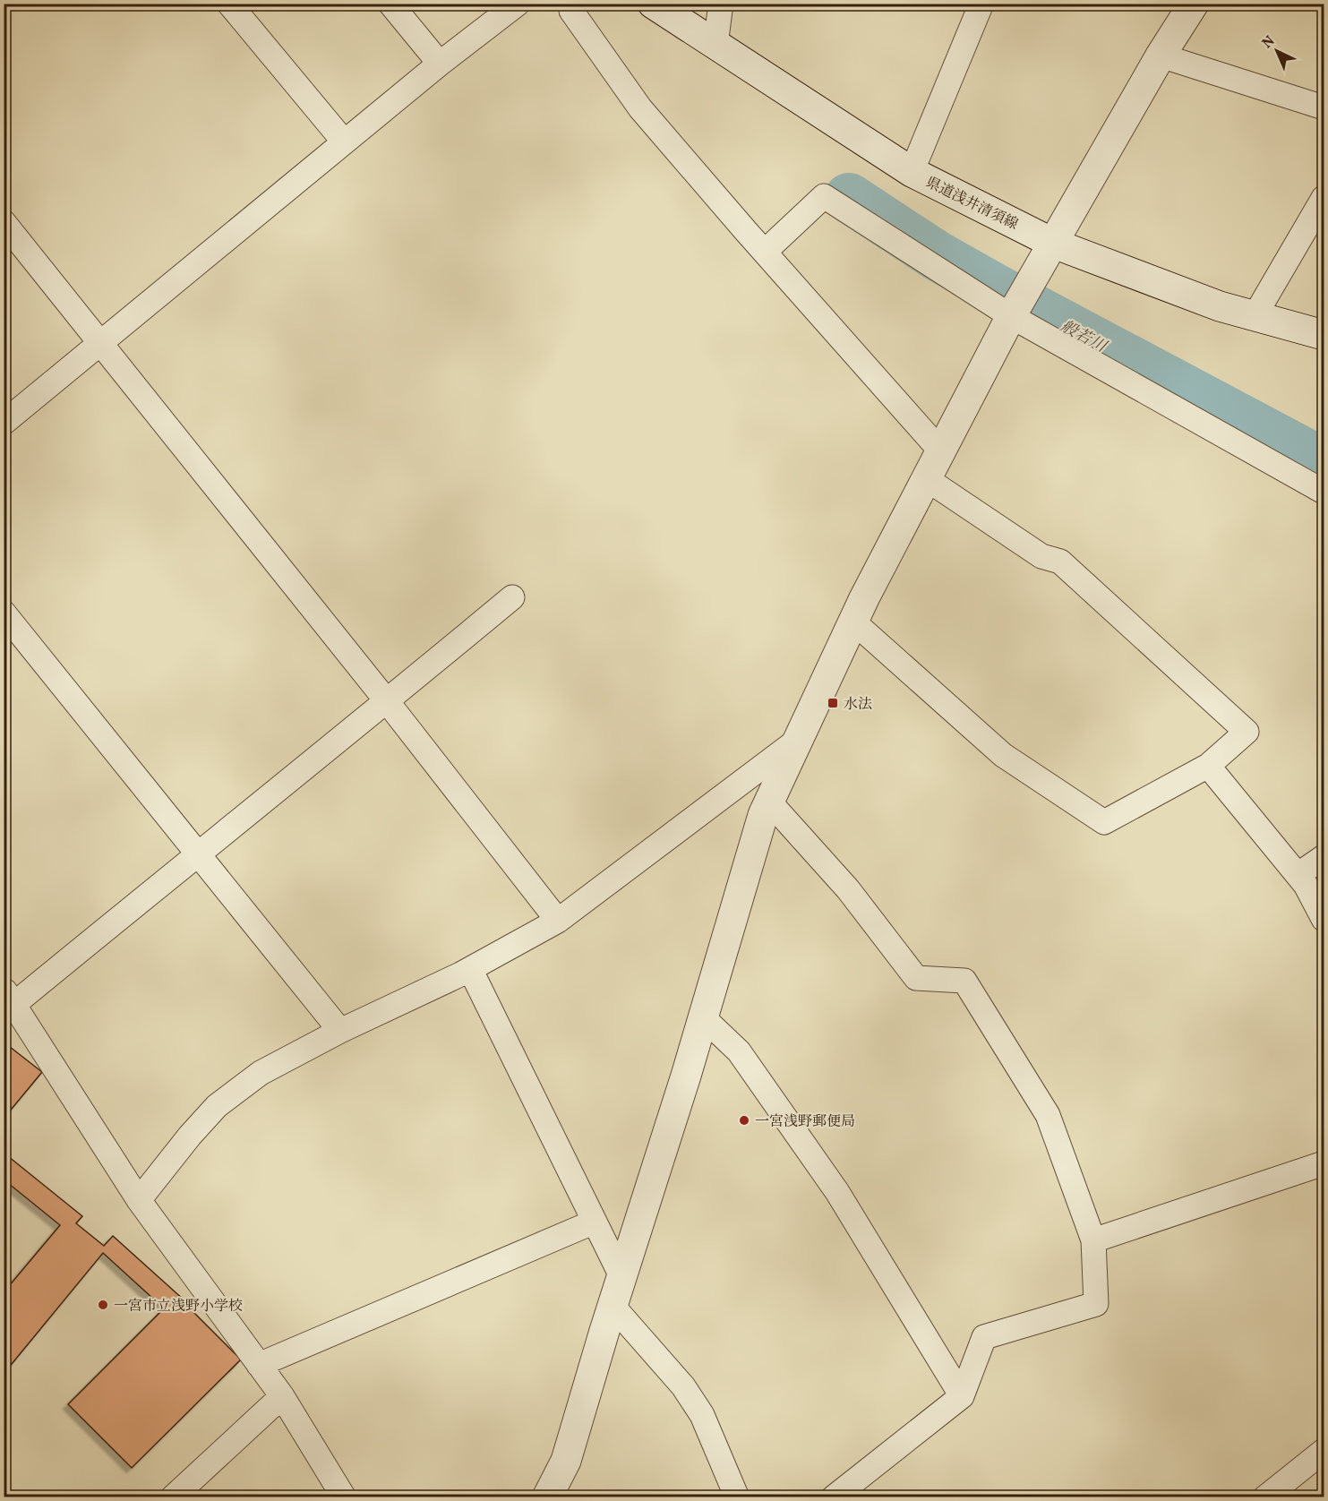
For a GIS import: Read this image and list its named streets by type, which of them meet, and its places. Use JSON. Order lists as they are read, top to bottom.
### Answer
{
  "streets": {
    "street": ["県道浅井清須線"]
  },
  "water": ["般若川"],
  "places": {
    "transit": ["水法"],
    "other": ["一宮浅野郵便局", "一宮市立浅野小学校"]
  },
  "north": "top left"
}
